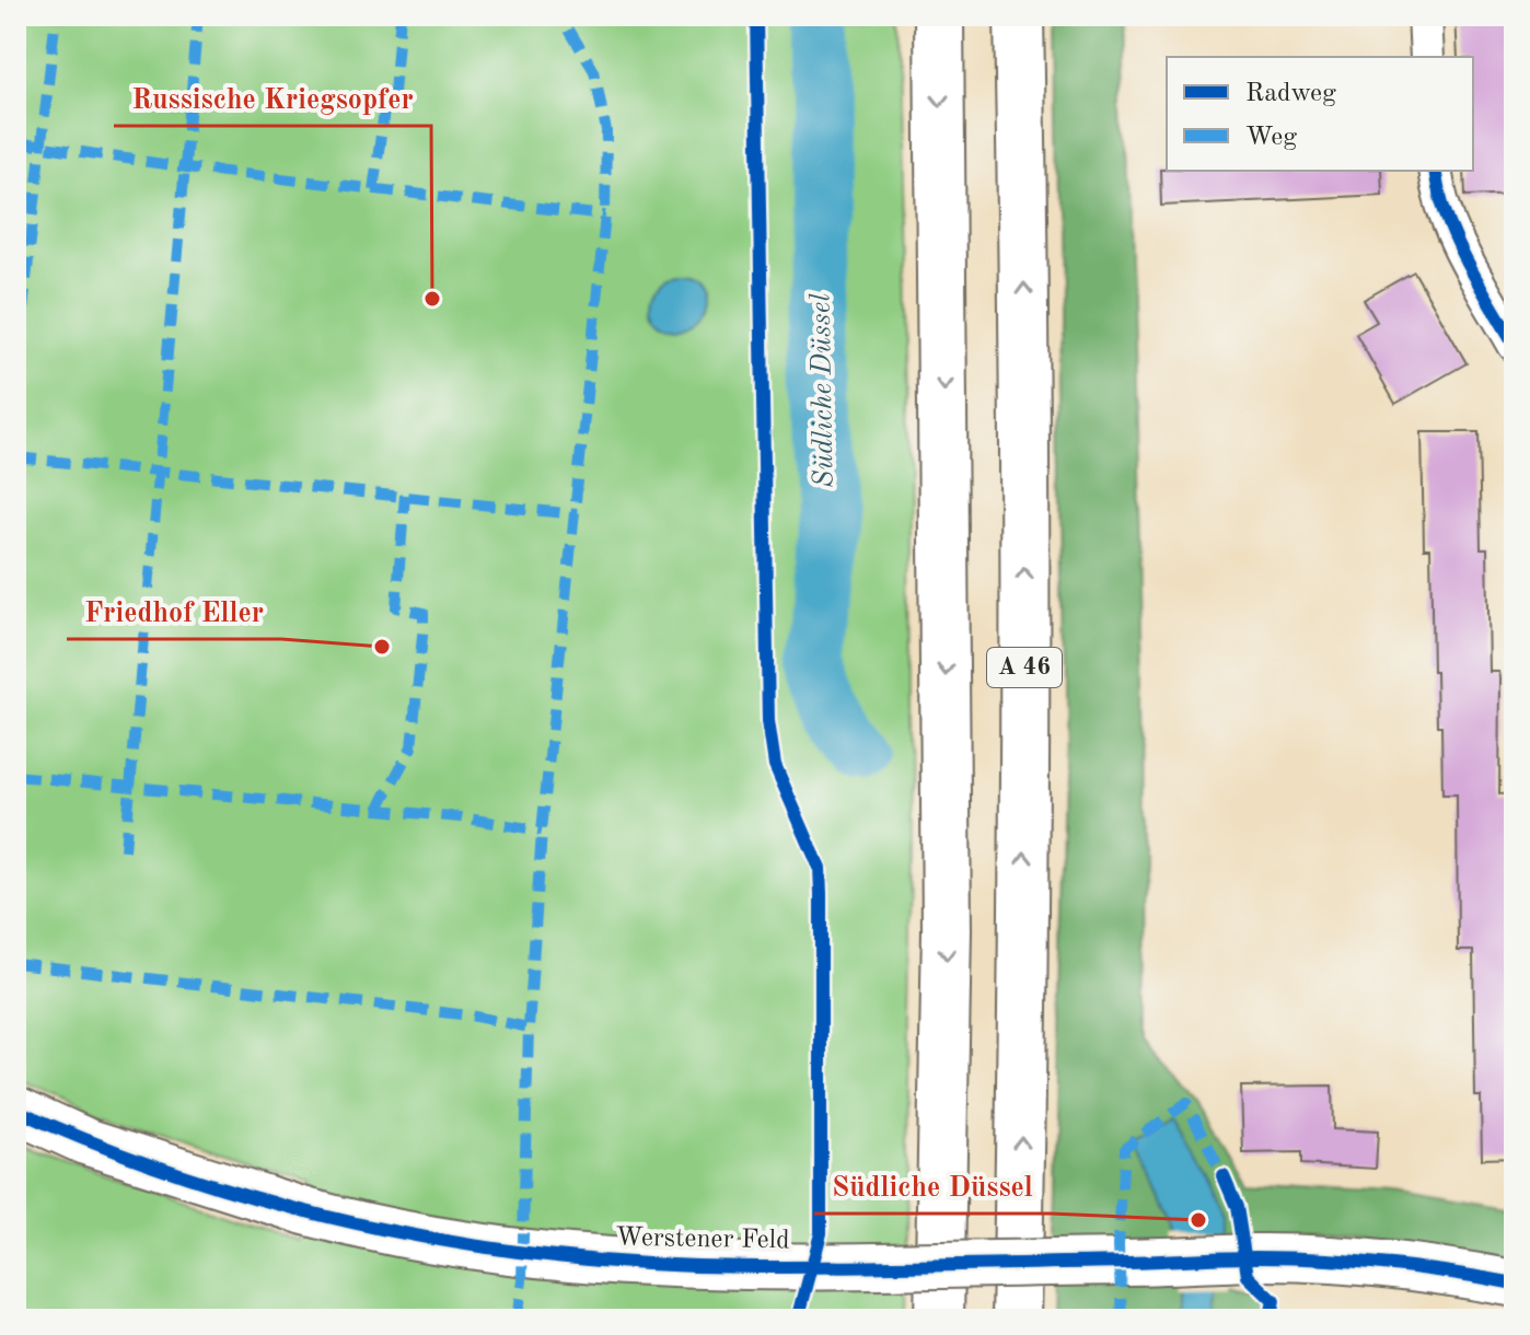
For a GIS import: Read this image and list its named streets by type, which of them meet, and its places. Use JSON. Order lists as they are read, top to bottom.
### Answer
{
  "streets": {
    "highway": ["A 46"],
    "main road": ["Werstener Feld"]
  },
  "water": ["Südliche Düssel"],
  "places": ["Russische Kriegsopfer", "Friedhof Eller", "Südliche Düssel"],
  "legend": ["Radweg", "Weg"]
}
